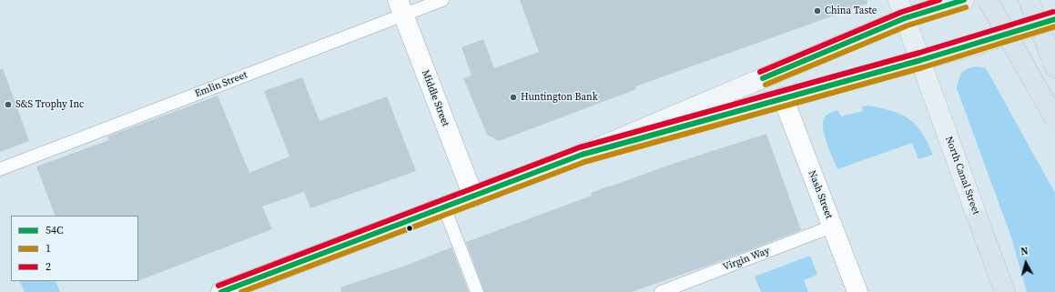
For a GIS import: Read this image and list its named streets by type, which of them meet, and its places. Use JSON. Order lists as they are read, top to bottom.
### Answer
{
  "streets": {
    "main road": ["North Canal Street"],
    "street": ["Middle Street", "Nash Street"],
    "lane": ["Emlin Street", "Virgin Way"]
  },
  "crossings": [
    ["Emlin Street", "Middle Street"],
    ["Nash Street", "Virgin Way"]
  ],
  "places": ["China Taste", "Huntington Bank", "S&S Trophy Inc"],
  "lines": ["transit line 54C", "transit line 2", "transit line 1"],
  "legend": ["54C", "1", "2"],
  "north": "top"
}
